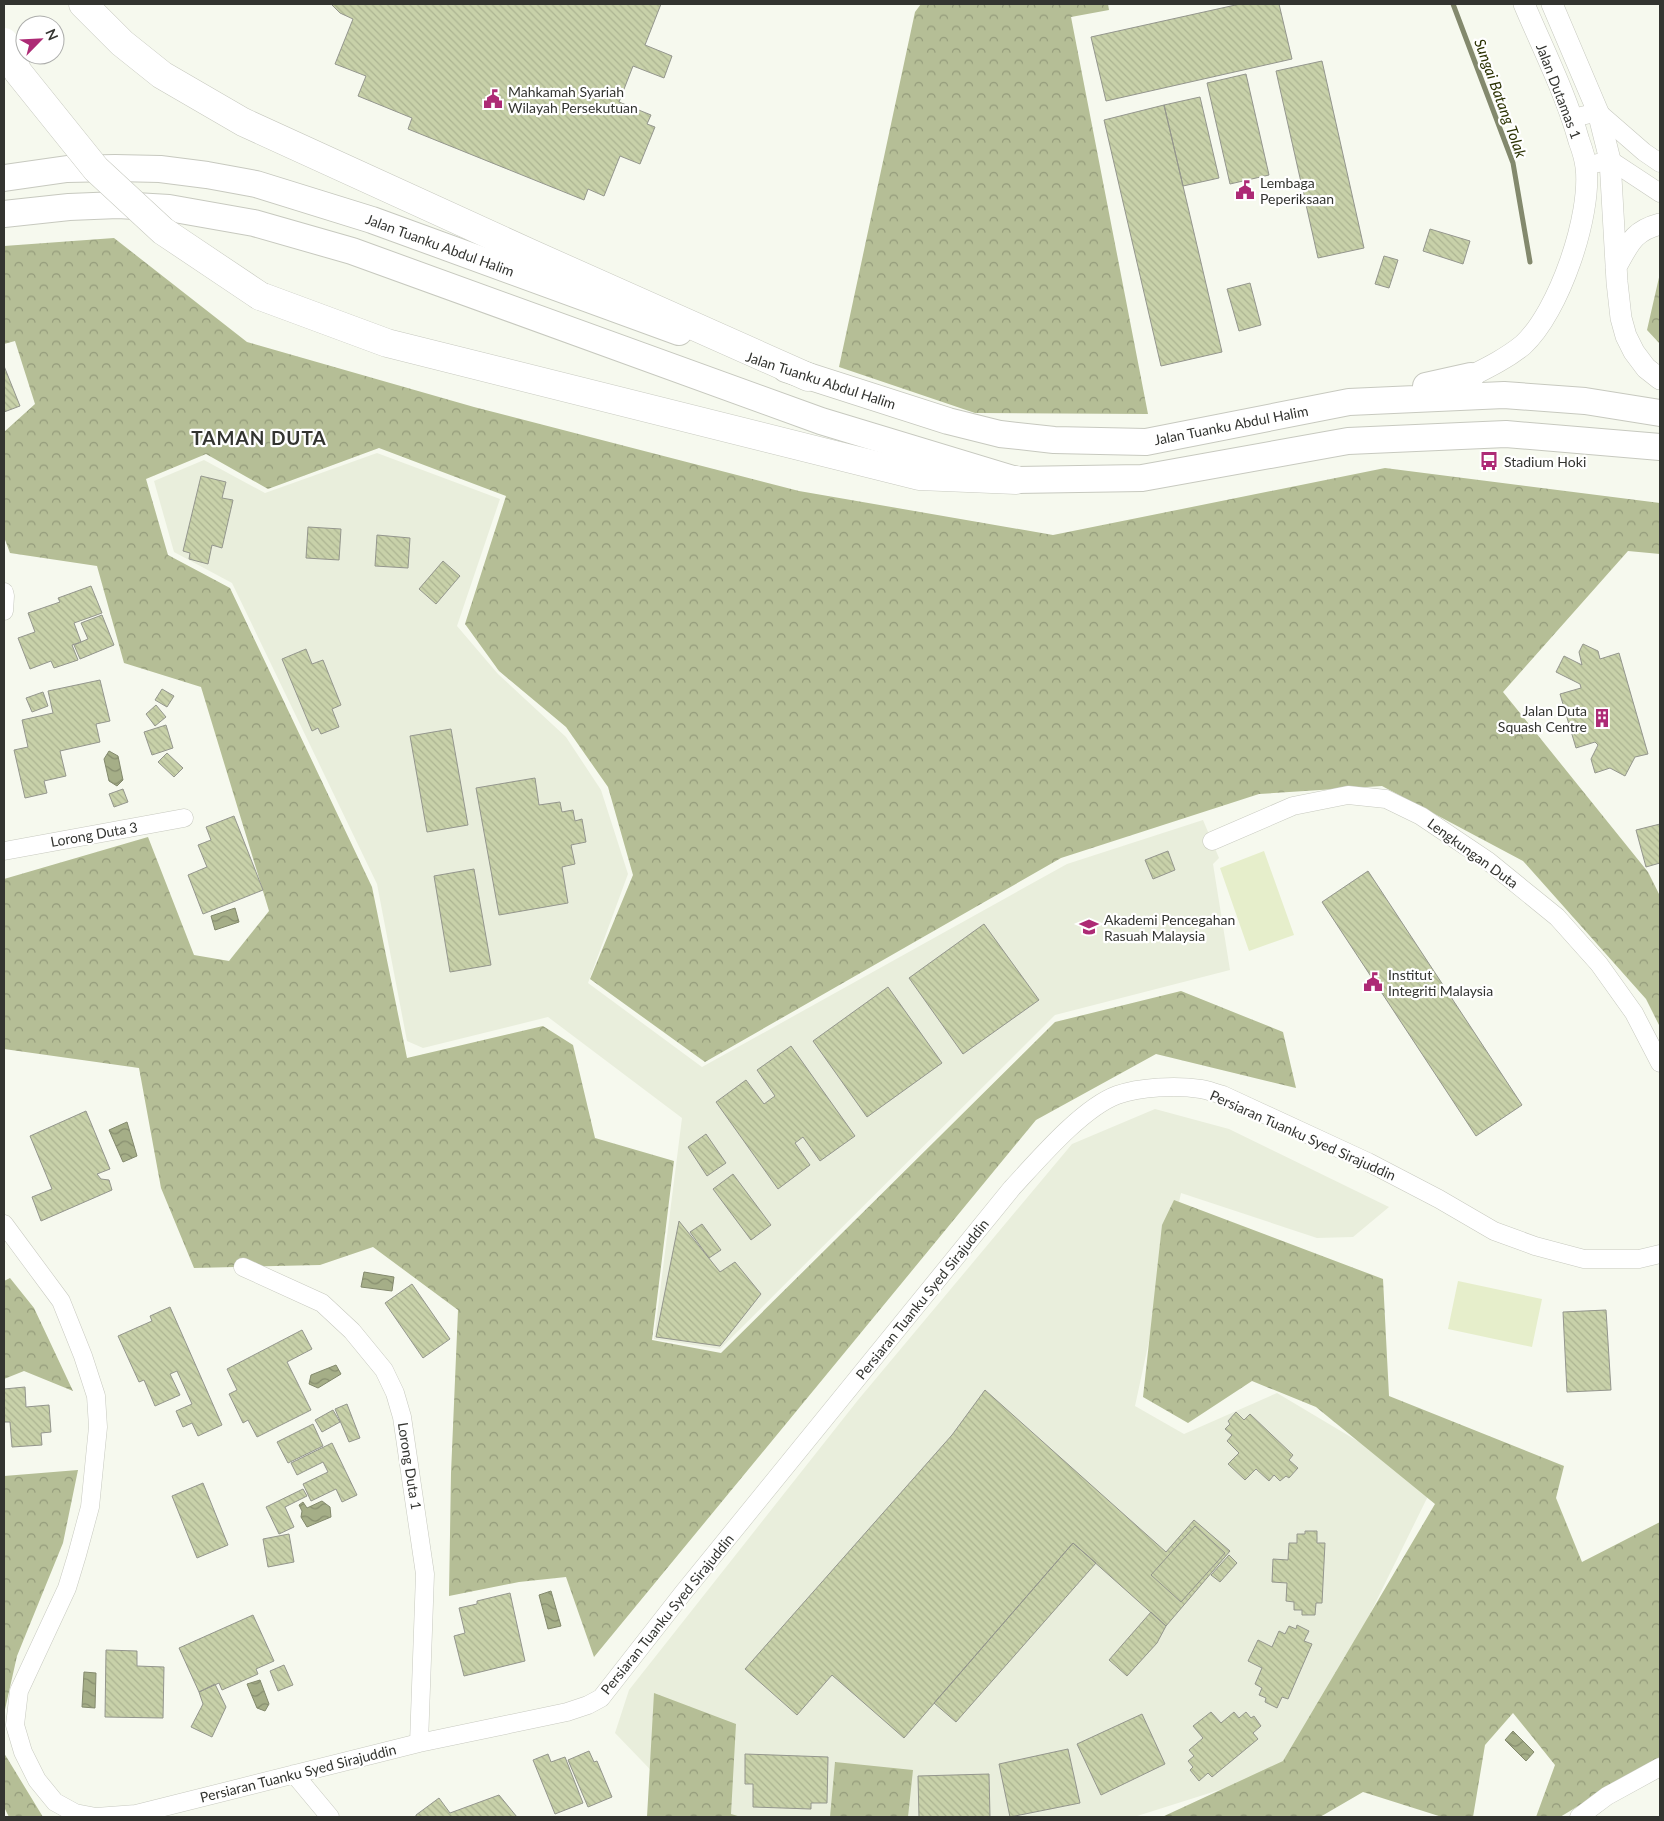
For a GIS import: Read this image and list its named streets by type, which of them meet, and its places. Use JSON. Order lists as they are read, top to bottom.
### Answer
{
  "streets": {
    "main road": ["Jalan Tuanku Abdul Halim"],
    "street": [
      "Jalan Dutamas 1",
      "Lorong Duta 3",
      "Lengkungan Duta",
      "Persiaran Tuanku Syed Sirajuddin",
      "Lorong Duta 1"
    ]
  },
  "crossings": [
    ["Persiaran Tuanku Syed Sirajuddin", "Lorong Duta 1"]
  ],
  "districts": ["TAMAN DUTA"],
  "water": ["Sungai Batang Tolak"],
  "places": {
    "public building": ["Mahkamah Syariah Wilayah Persekutuan", "Lembaga Peperiksaan", "Institut Integriti Malaysia"],
    "bus stop": ["Stadium Hoki"],
    "building": ["Jalan Duta Squash Centre"],
    "school or university": ["Akademi Pencegahan Rasuah Malaysia"]
  },
  "north": "top right"
}
